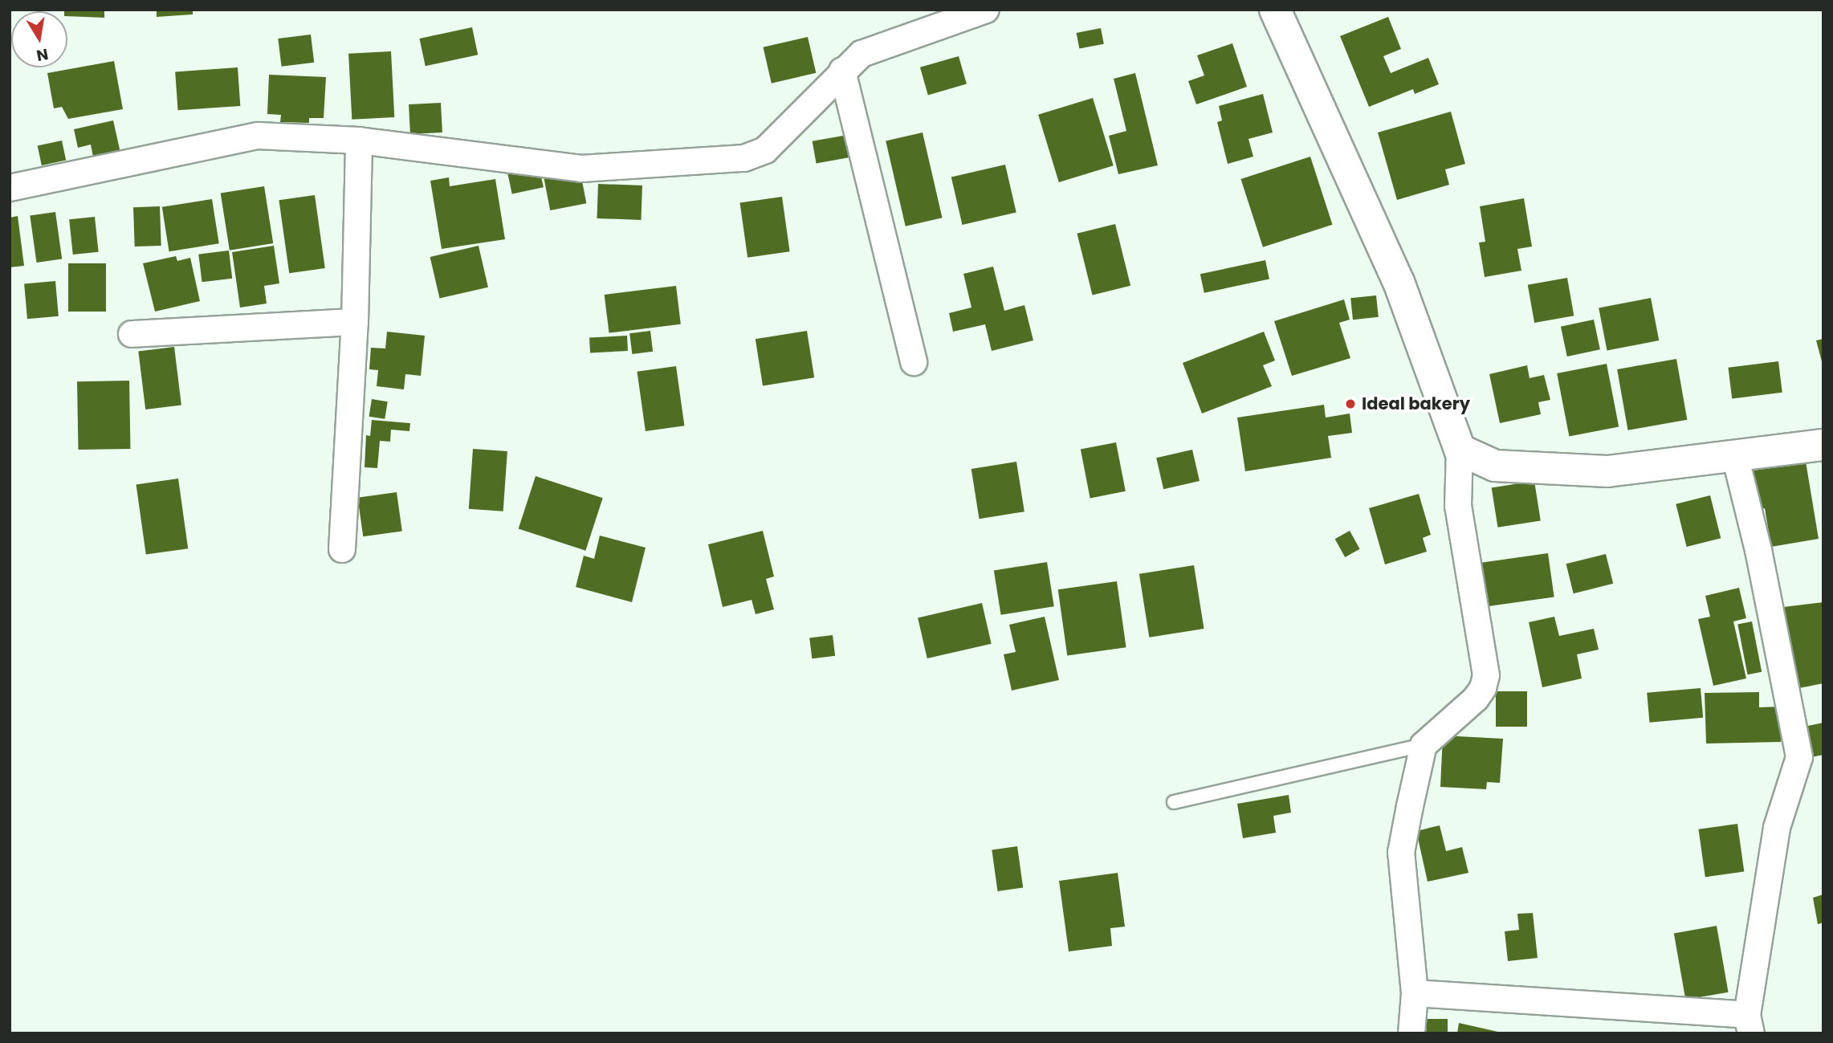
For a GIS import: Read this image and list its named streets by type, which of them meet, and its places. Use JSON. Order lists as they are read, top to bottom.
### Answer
{
  "places": ["Ideal bakery"],
  "north": "bottom"
}
